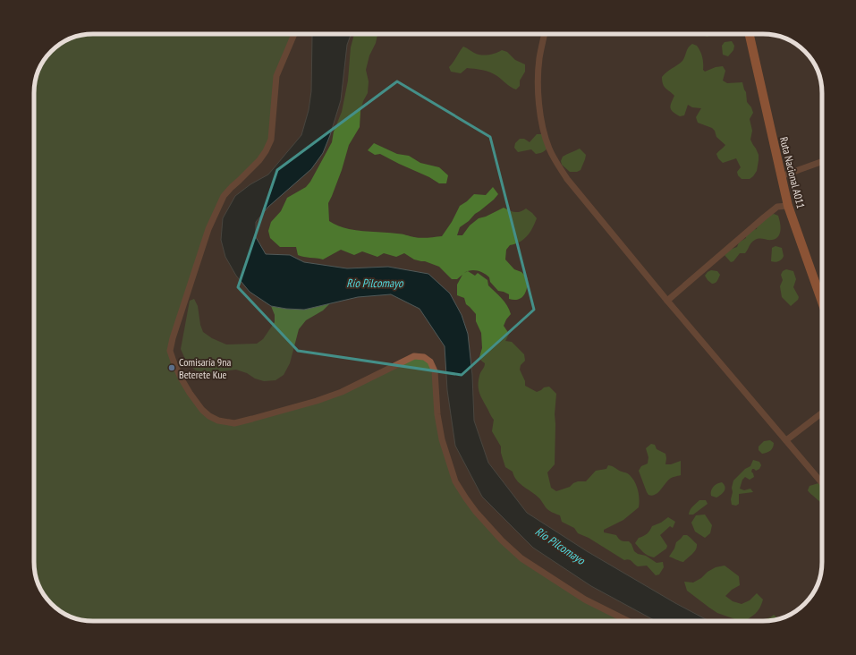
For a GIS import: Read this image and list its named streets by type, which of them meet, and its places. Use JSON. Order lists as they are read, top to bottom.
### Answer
{
  "streets": {
    "main road": ["Ruta Nacional A011"]
  },
  "water": ["Río Pilcomayo"],
  "places": ["Comisaría 9na Beterete Kue"]
}
